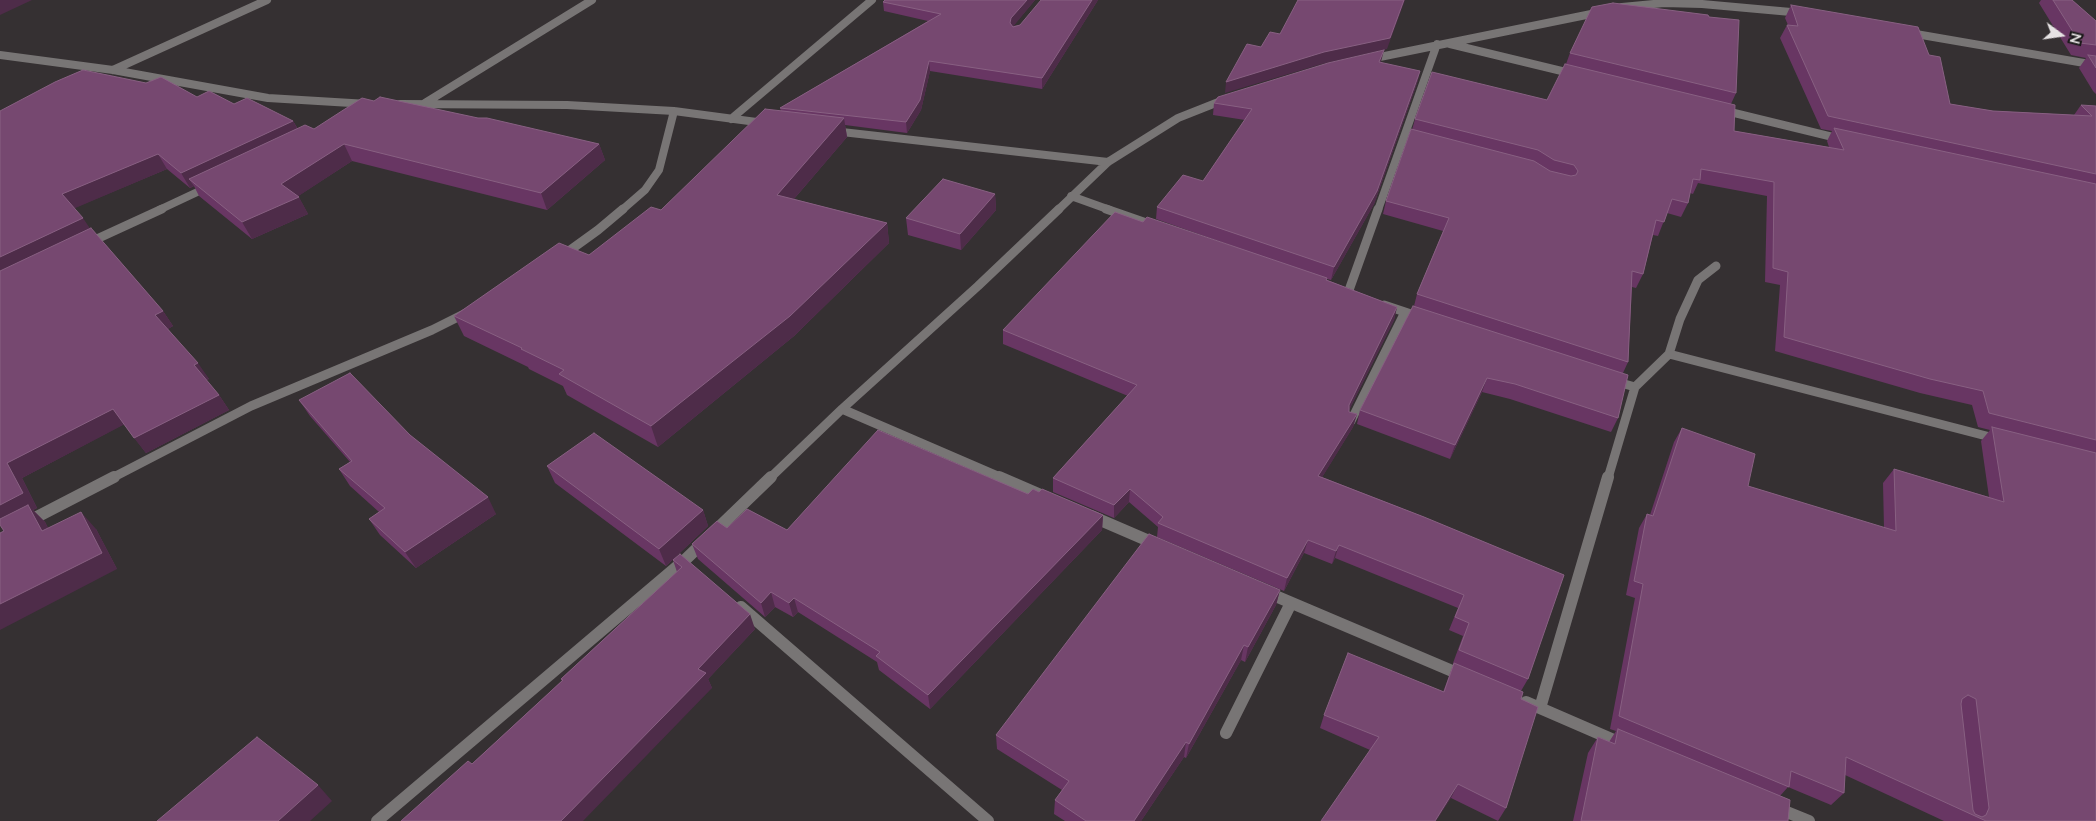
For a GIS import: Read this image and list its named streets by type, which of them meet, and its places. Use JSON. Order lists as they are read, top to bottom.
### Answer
{
  "north": "right"
}
